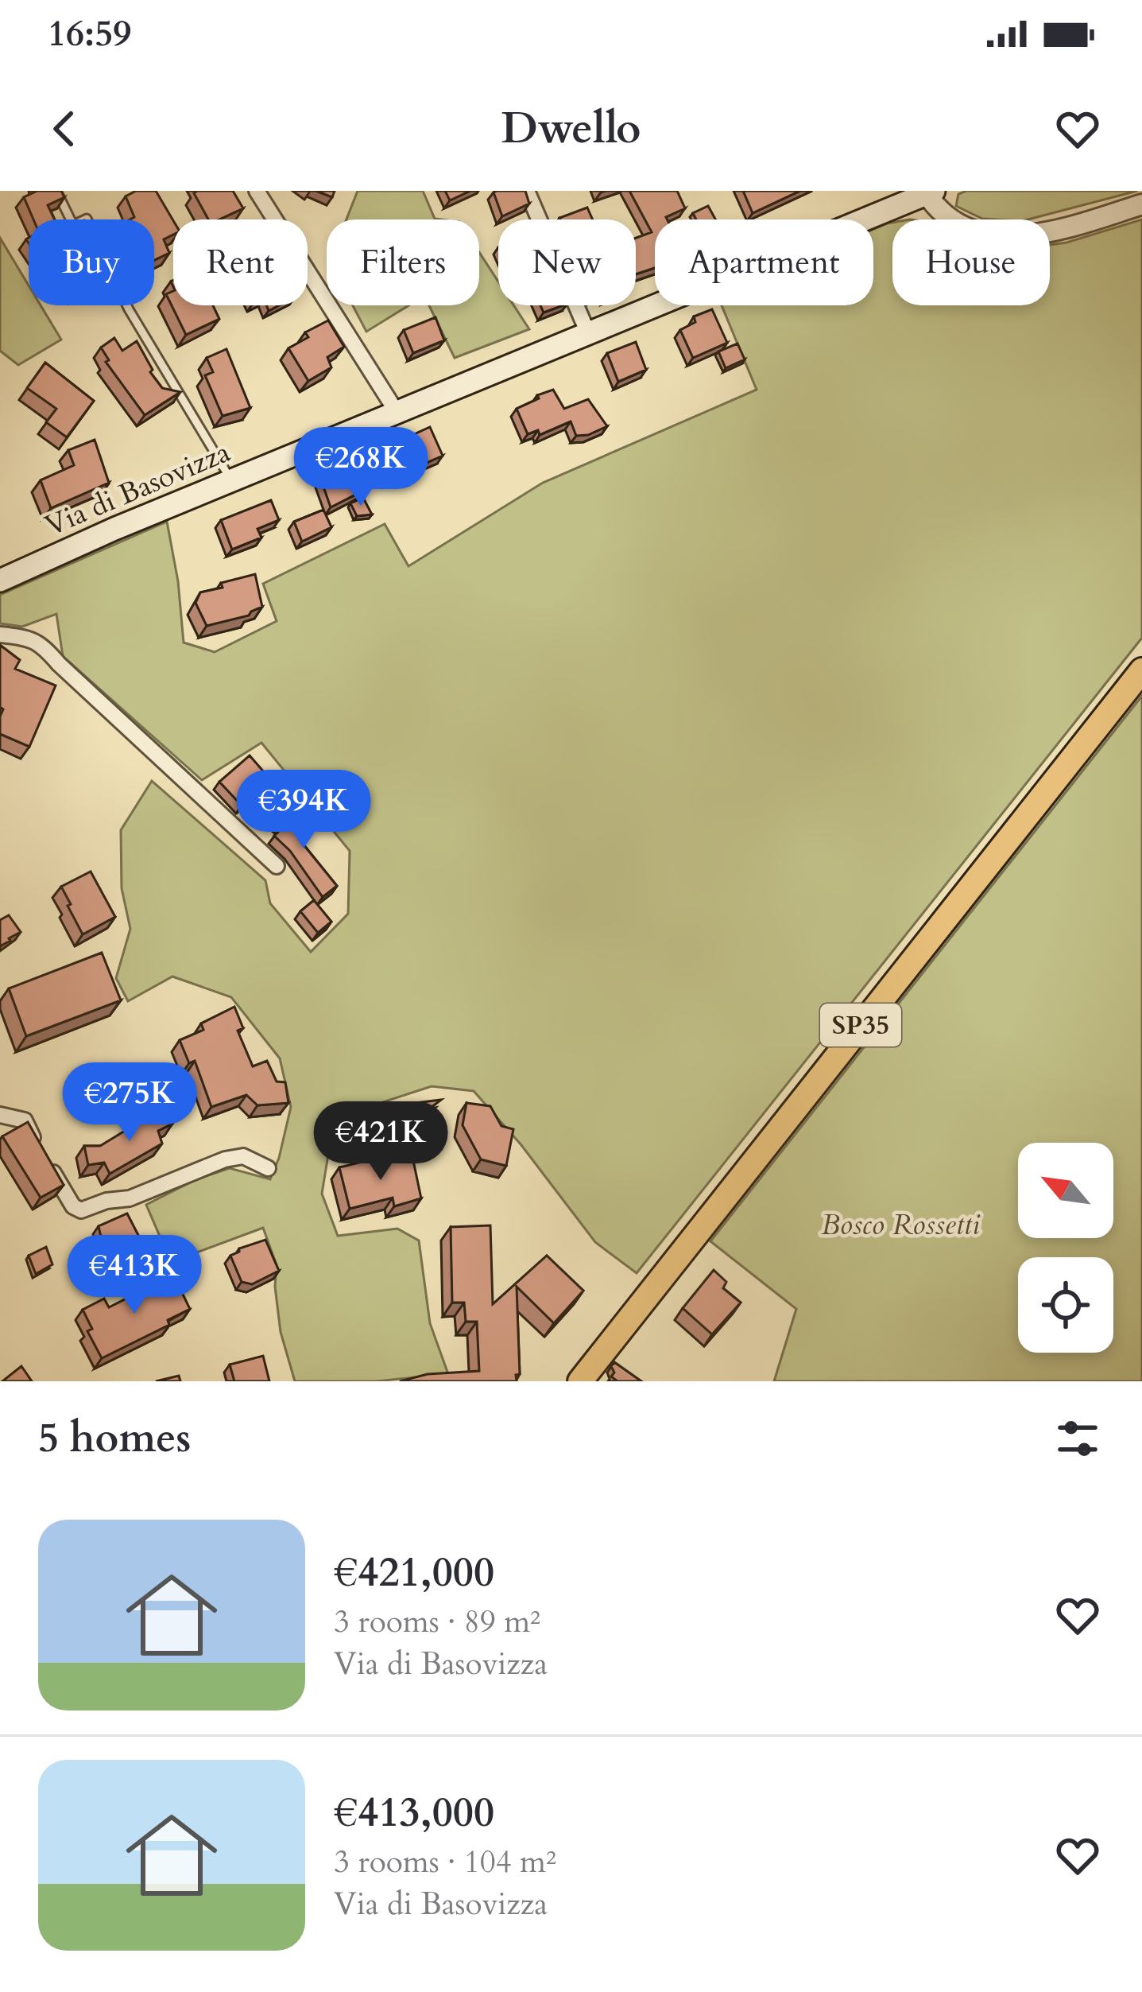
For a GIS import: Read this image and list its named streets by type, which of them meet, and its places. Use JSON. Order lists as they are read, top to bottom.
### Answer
{
  "streets": {
    "main road": ["Via di Basovizza", "SP35"]
  },
  "parks": ["Bosco Rossetti"],
  "north": "top left",
  "page": {
    "status": "16:59",
    "header": "Dwello",
    "chip": [
      "Buy",
      "Rent",
      "Filters",
      "New",
      "Apartment",
      "House"
    ],
    "price": [
      "€268K",
      "€394K",
      "€275K",
      "€421K",
      "€413K"
    ],
    "heading": "5 homes",
    "list": [
      {
        "name": "€421,000",
        "note": "3 rooms · 89 m² · Via di Basovizza"
      },
      {
        "name": "€413,000",
        "note": "3 rooms · 104 m² · Via di Basovizza"
      }
    ]
  }
}
